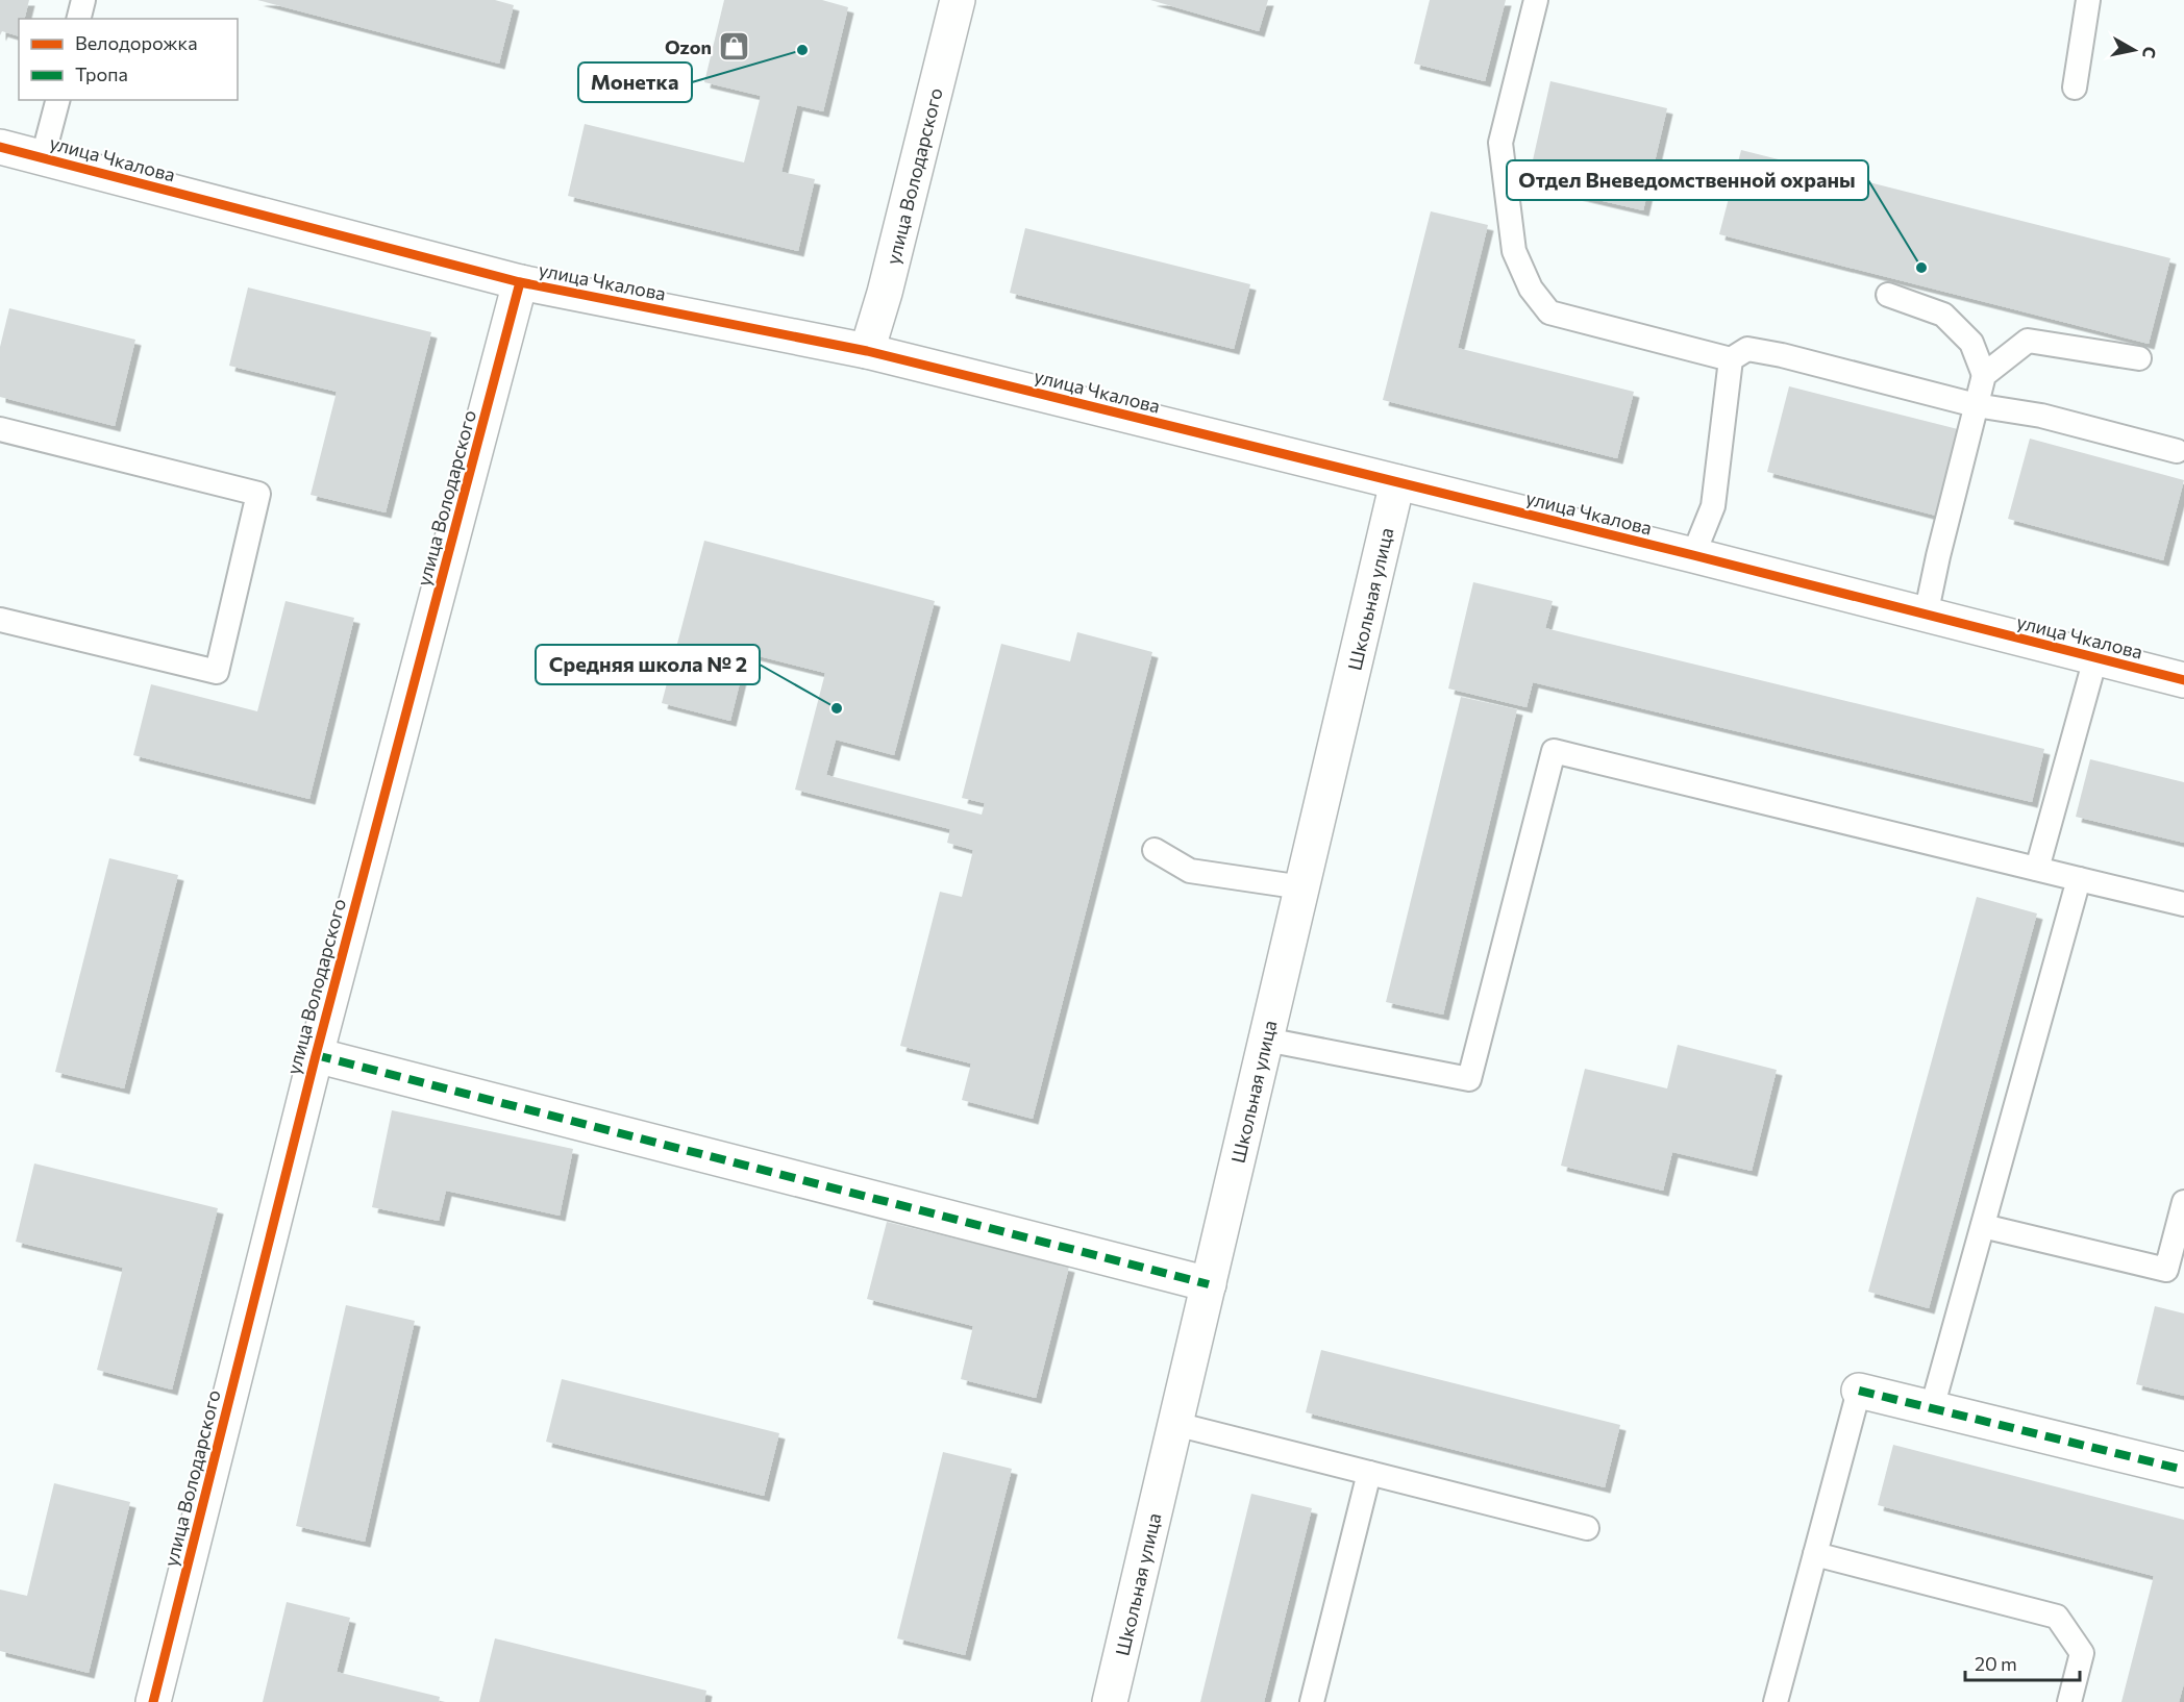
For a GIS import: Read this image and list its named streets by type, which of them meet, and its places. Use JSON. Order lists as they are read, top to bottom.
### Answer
{
  "streets": {
    "street": ["улица Чкалова", "улица Володарского", "Школьная улица"]
  },
  "crossings": [
    ["улица Чкалова", "улица Володарского"],
    ["улица Чкалова", "Школьная улица"]
  ],
  "places": {
    "shop": ["Ozon"],
    "other": ["Монетка", "Отдел Вневедомственной охраны", "Средняя школа № 2"]
  },
  "legend": ["Велодорожка", "Тропа"],
  "scale_bar": "20 m",
  "north": "right"
}
